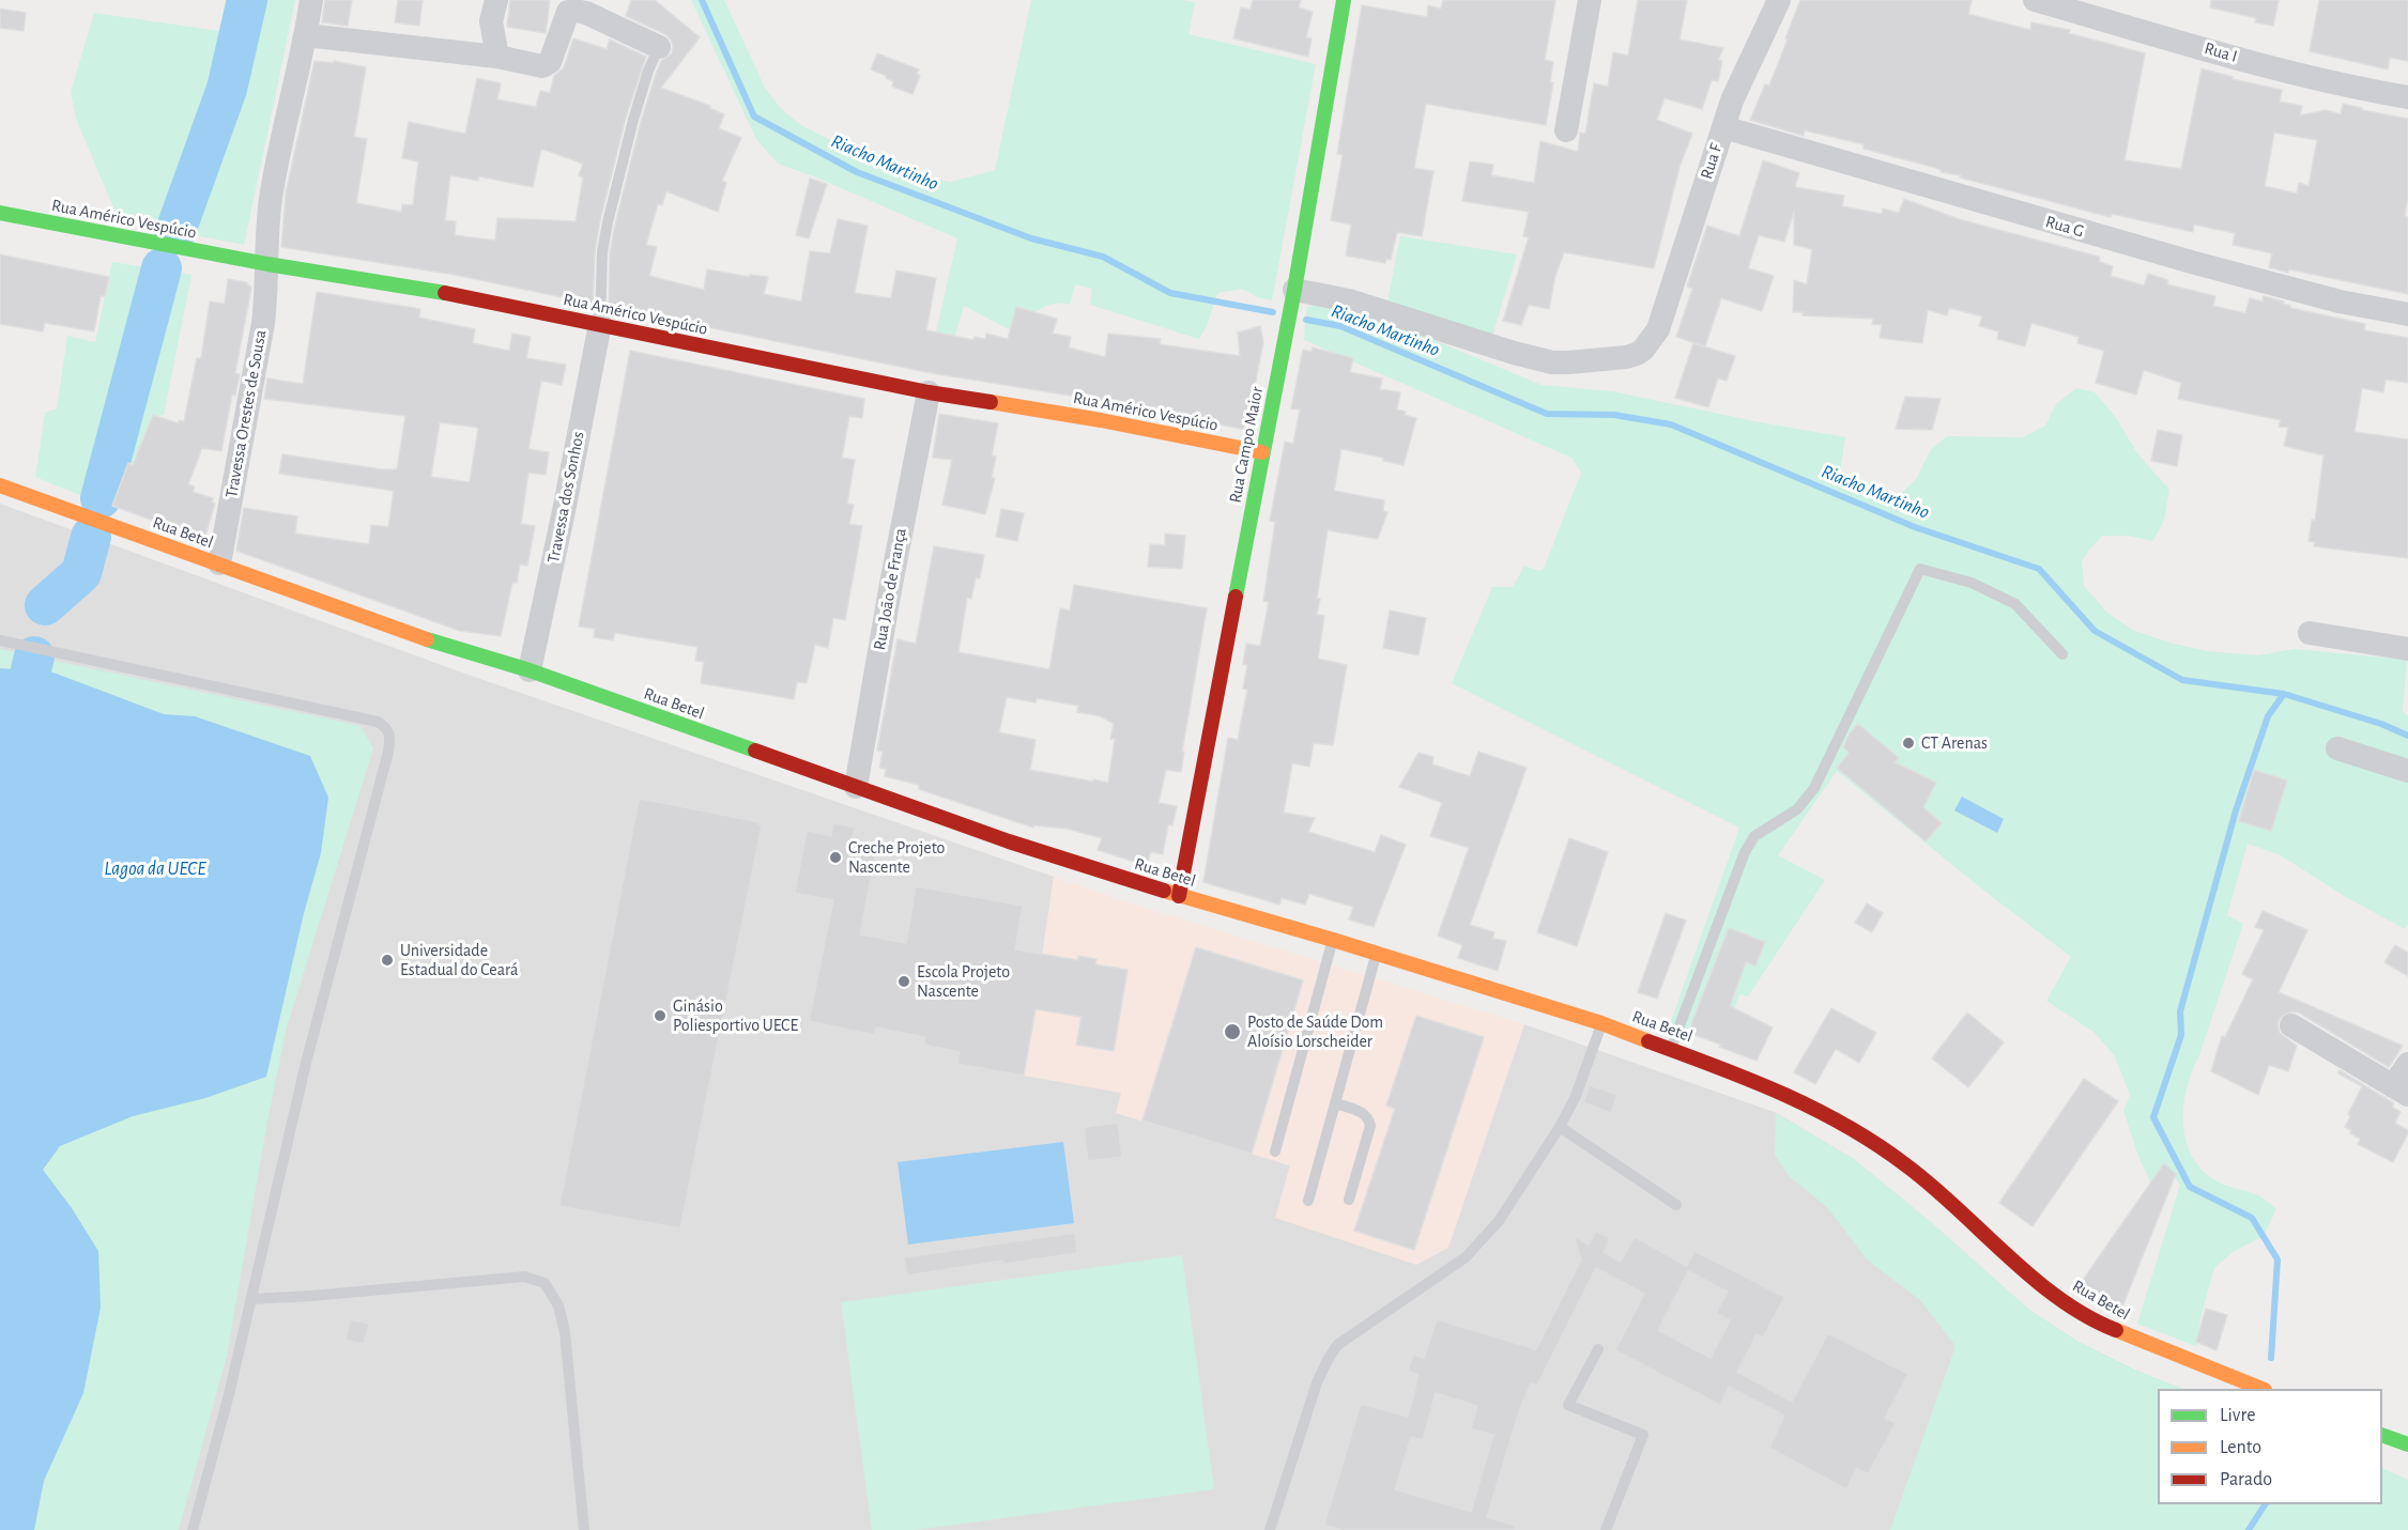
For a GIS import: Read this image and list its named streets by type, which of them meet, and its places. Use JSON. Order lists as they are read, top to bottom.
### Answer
{
  "streets": {
    "street": [
      "Rua I",
      "Rua F",
      "Rua Américo Vespúcio",
      "Rua G",
      "Travessa Orestes de Sousa",
      "Rua Campo Maior",
      "Travessa dos Sonhos",
      "Rua Betel",
      "Rua João de França"
    ]
  },
  "crossings": [
    ["Rua F", "Rua G"],
    ["Rua F", "Rua Campo Maior"],
    ["Rua Américo Vespúcio", "Travessa Orestes de Sousa"],
    ["Rua Américo Vespúcio", "Rua Campo Maior"],
    ["Rua Américo Vespúcio", "Travessa dos Sonhos"],
    ["Rua Américo Vespúcio", "Rua João de França"],
    ["Travessa Orestes de Sousa", "Rua Betel"],
    ["Rua Campo Maior", "Rua Betel"],
    ["Travessa dos Sonhos", "Rua Betel"],
    ["Rua Betel", "Rua João de França"]
  ],
  "water": ["Riacho Martinho", "Lagoa da UECE"],
  "places": [
    "CT Arenas",
    "Creche Projeto Nascente",
    "Universidade Estadual do Ceará",
    "Escola Projeto Nascente",
    "Ginásio Poliesportivo UECE",
    "Posto de Saúde Dom Aloísio Lorscheider"
  ],
  "legend": ["Livre", "Lento", "Parado"]
}
